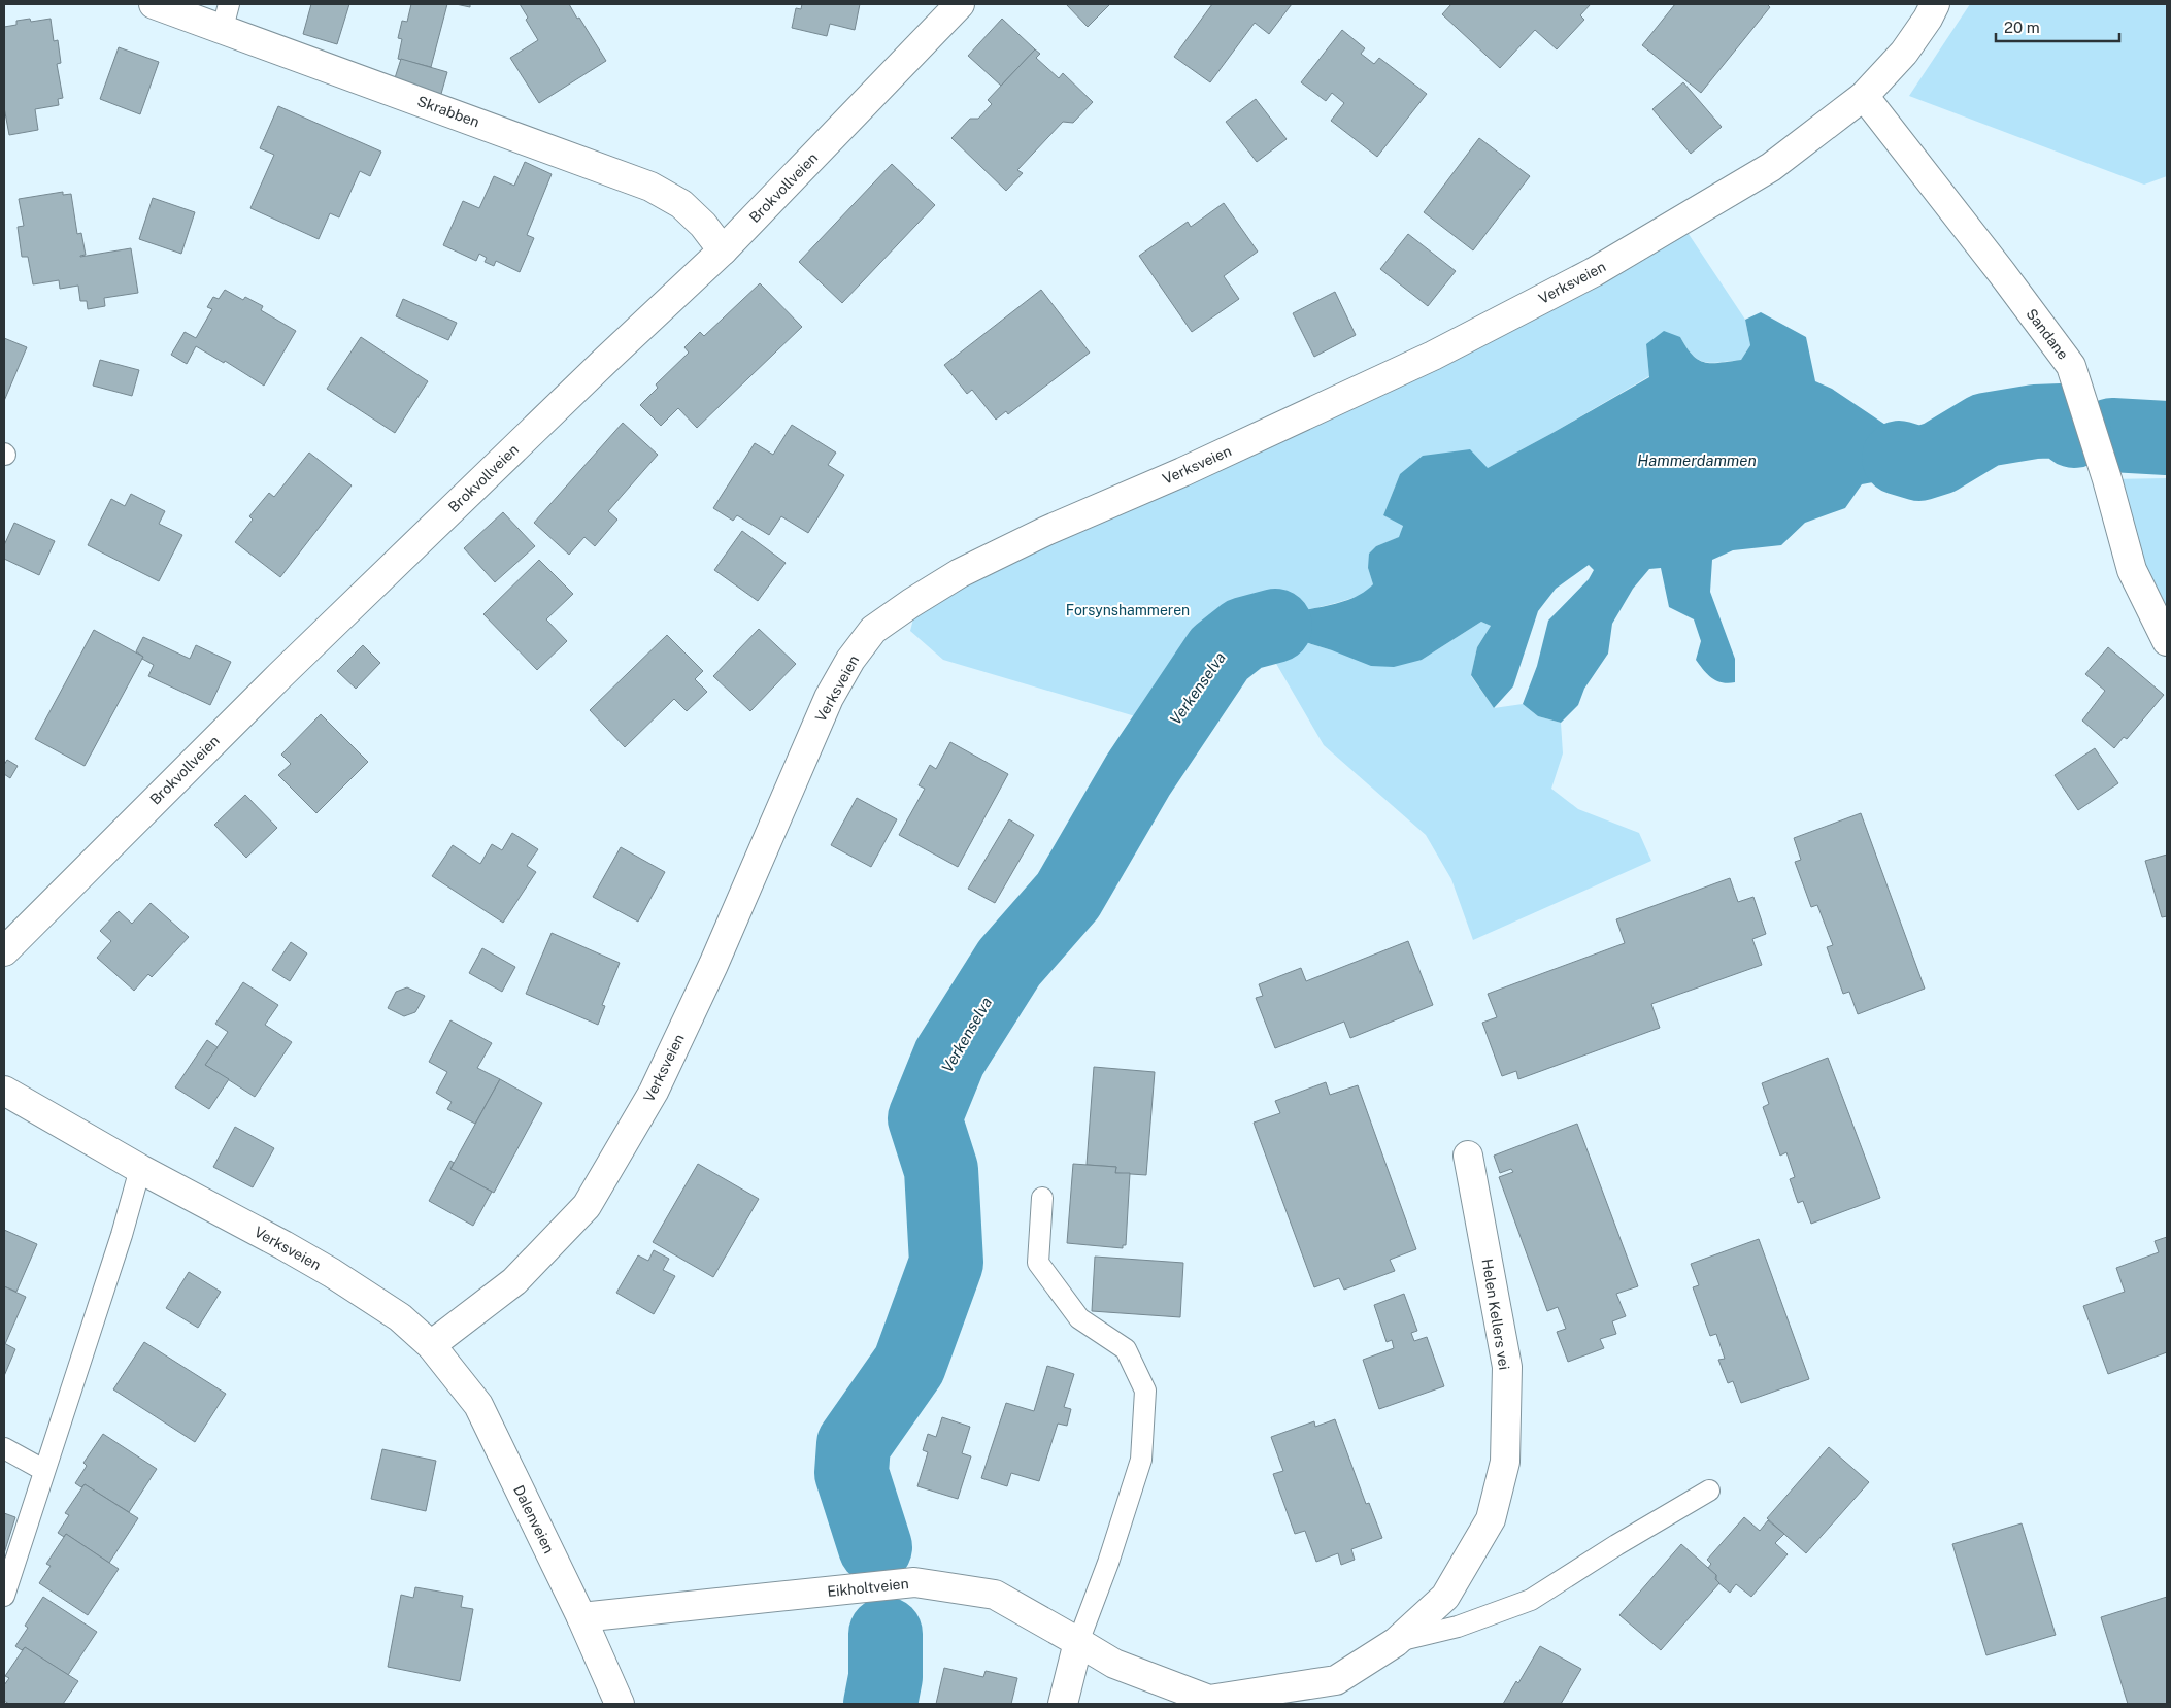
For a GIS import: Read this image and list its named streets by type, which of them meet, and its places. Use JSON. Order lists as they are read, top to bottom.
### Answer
{
  "streets": {
    "street": [
      "Skrabben",
      "Brokvollveien",
      "Verksveien",
      "Sandane",
      "Helen Kellers vei",
      "Dalenveien",
      "Eikholtveien"
    ]
  },
  "crossings": [
    ["Skrabben", "Brokvollveien"],
    ["Verksveien", "Sandane"],
    ["Verksveien", "Dalenveien"],
    ["Helen Kellers vei", "Eikholtveien"],
    ["Dalenveien", "Eikholtveien"]
  ],
  "water": ["Hammerdammen", "Verkenselva"],
  "parks": ["Forsynshammeren"],
  "scale_bar": "20 m"
}
